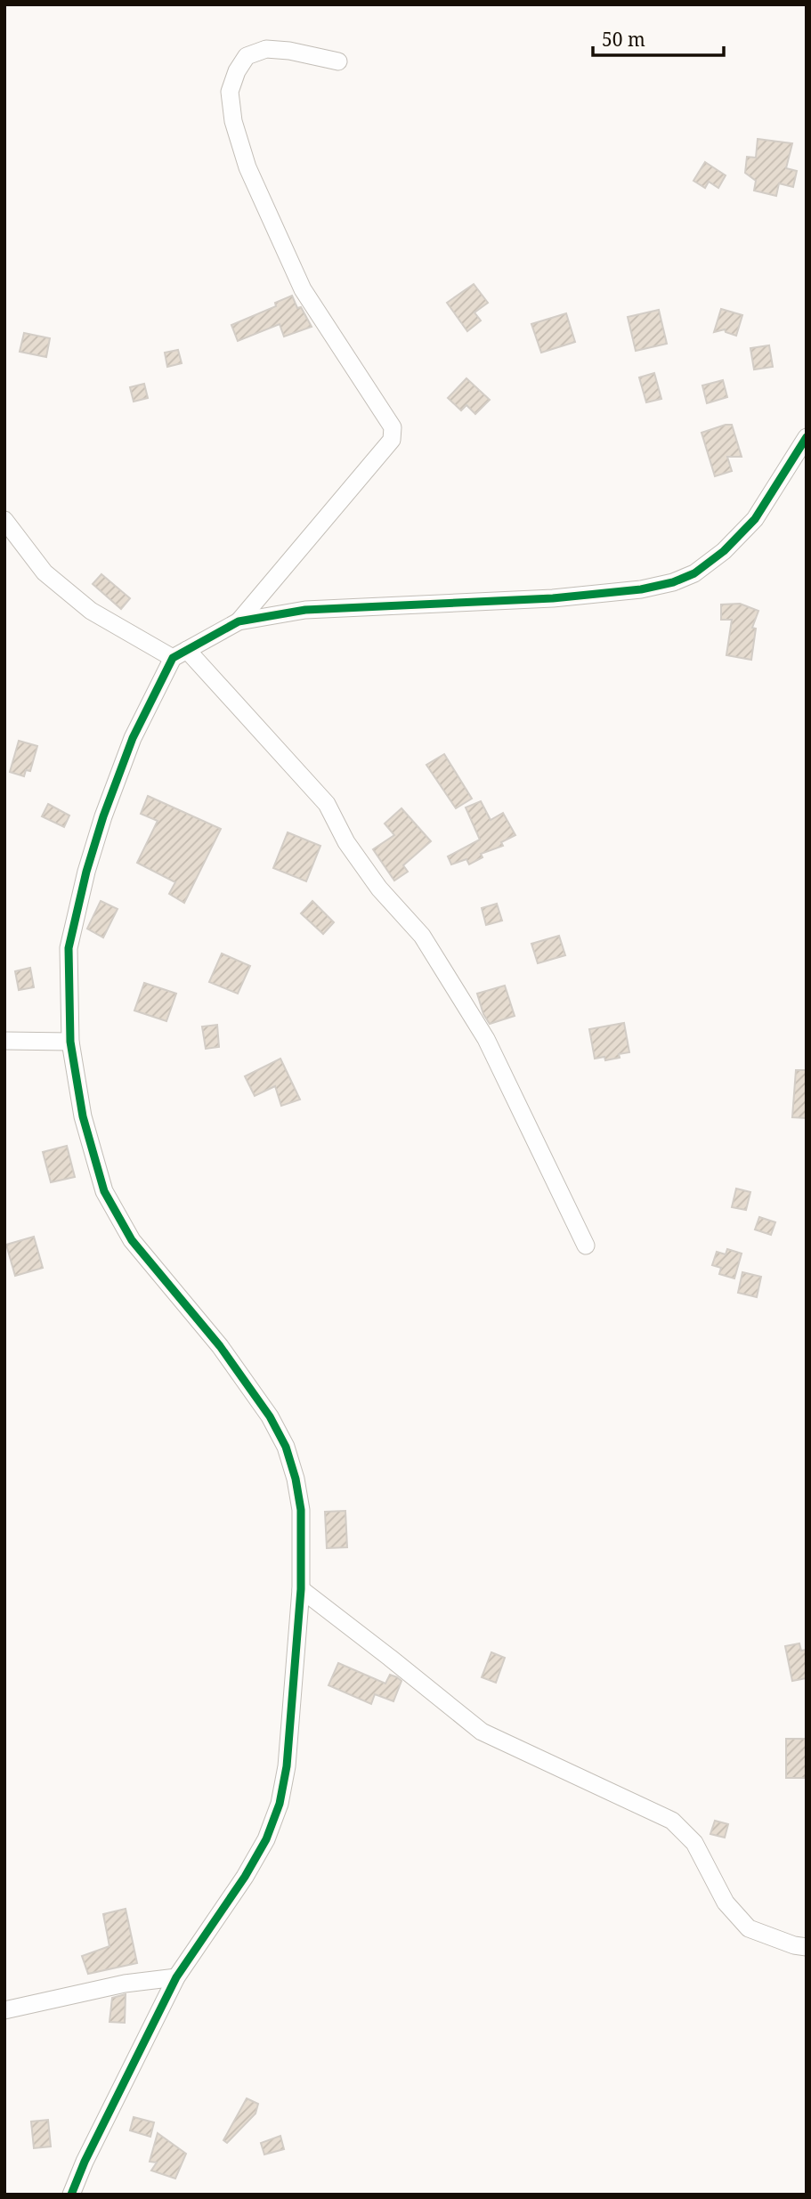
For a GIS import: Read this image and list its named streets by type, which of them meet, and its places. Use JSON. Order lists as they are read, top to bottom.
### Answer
{
  "scale_bar": "50 m"
}
